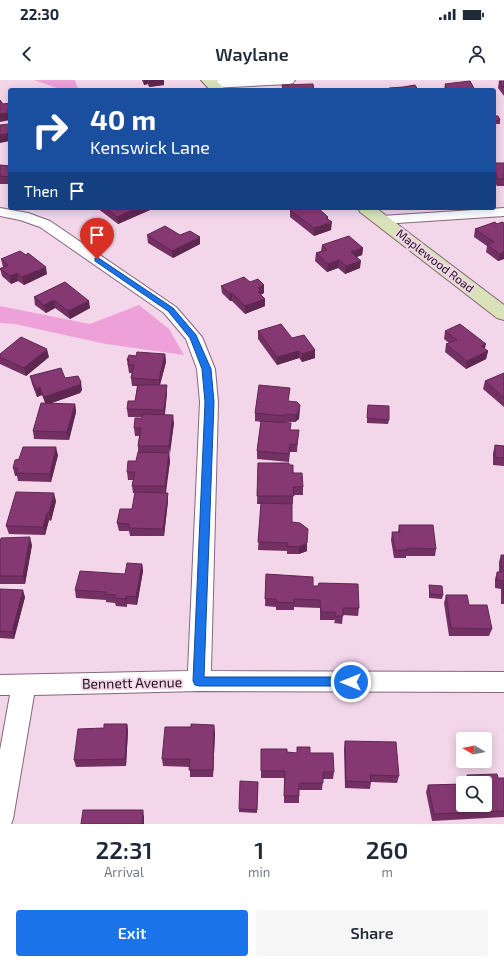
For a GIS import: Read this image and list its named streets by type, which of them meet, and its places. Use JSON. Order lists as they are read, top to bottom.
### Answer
{
  "streets": {
    "street": ["Maplewood Road", "Bennett Avenue"]
  },
  "north": "left",
  "page": {
    "status": "22:30",
    "header": "Waylane",
    "turn": ["40 m", "Kenswick Lane"],
    "then": "Then",
    "eta": [
      "22:31",
      "Arrival",
      "1",
      "min",
      "260",
      "m"
    ],
    "buttons": ["Exit", "Share"]
  }
}
